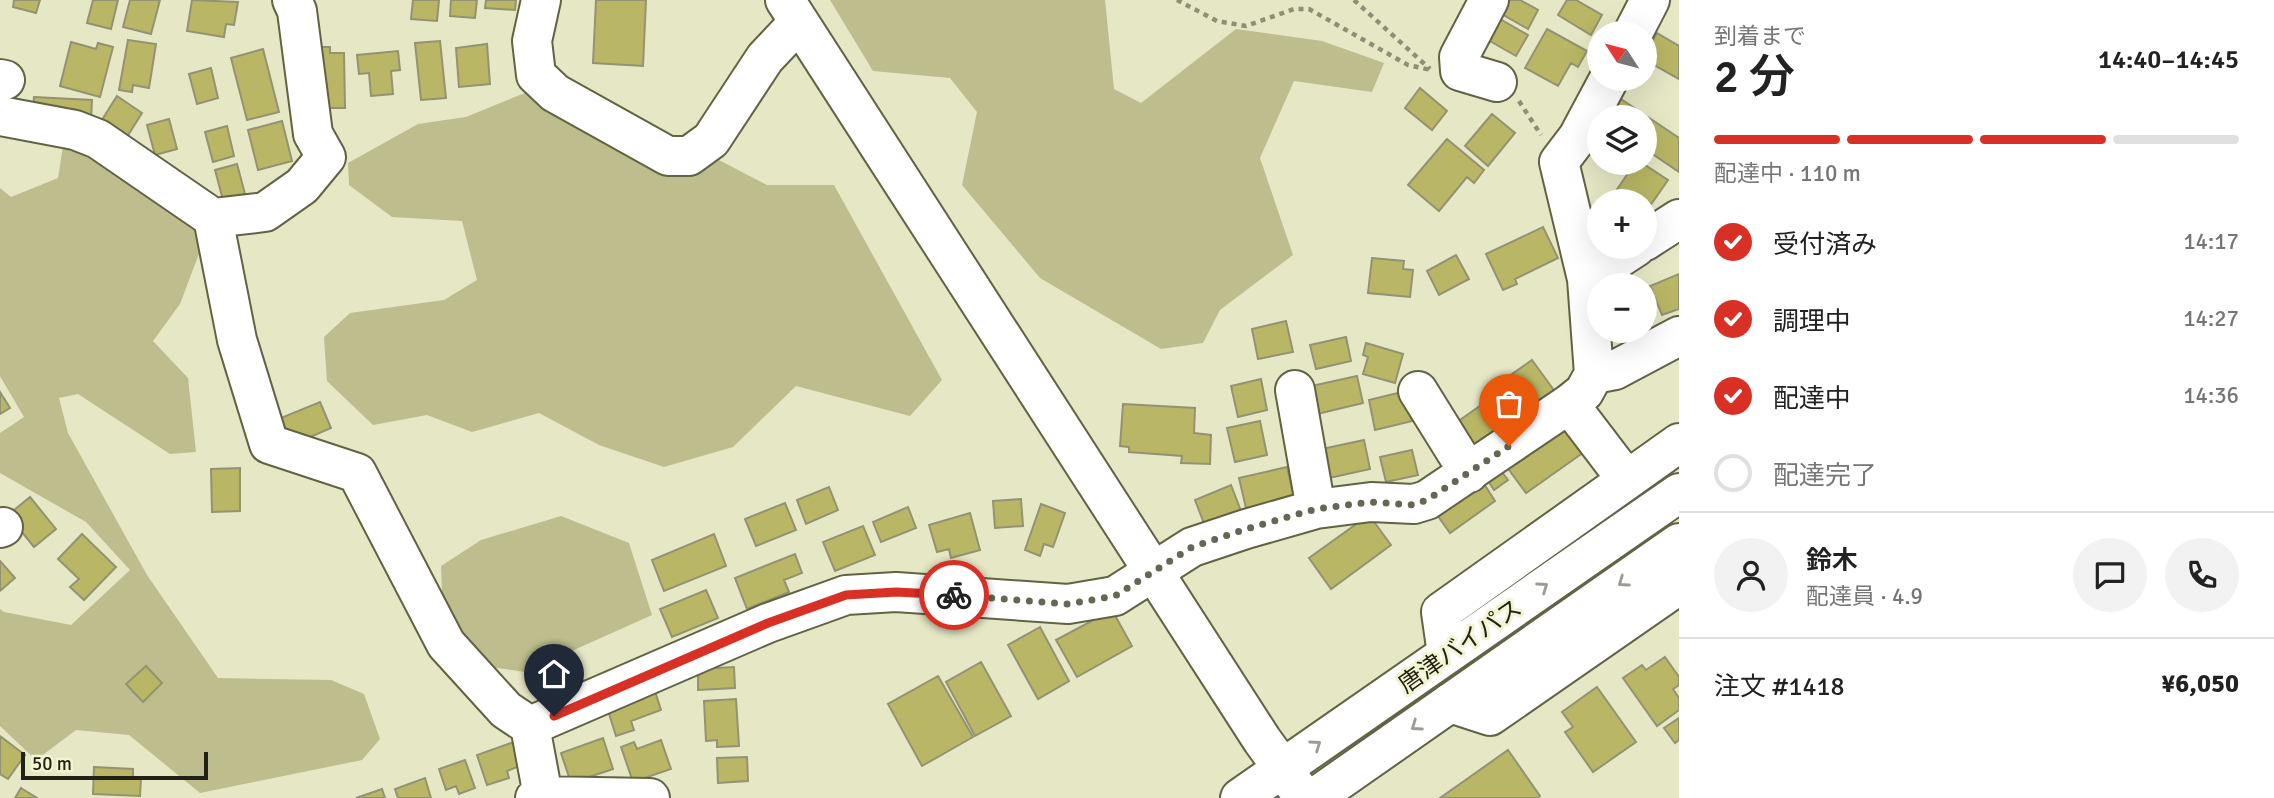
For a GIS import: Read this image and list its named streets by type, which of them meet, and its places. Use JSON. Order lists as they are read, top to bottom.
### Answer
{
  "streets": {
    "main road": ["唐津バイパス"]
  },
  "scale_bar": "50 m",
  "north": "top left",
  "page": {
    "heading": ["2 分", "到着まで", "14:40–14:45"],
    "panel": [
      "鈴木",
      "配達員 · 4.9",
      "注文 #1418",
      "¥6,050"
    ],
    "map_buttons": ["+", "−"],
    "bar": "配達中 · 110 m",
    "list": [
      ["受付済み", "14:17"],
      ["調理中", "14:27"],
      ["配達中", "14:36"],
      "配達完了"
    ],
    "scale": "50 m"
  }
}
